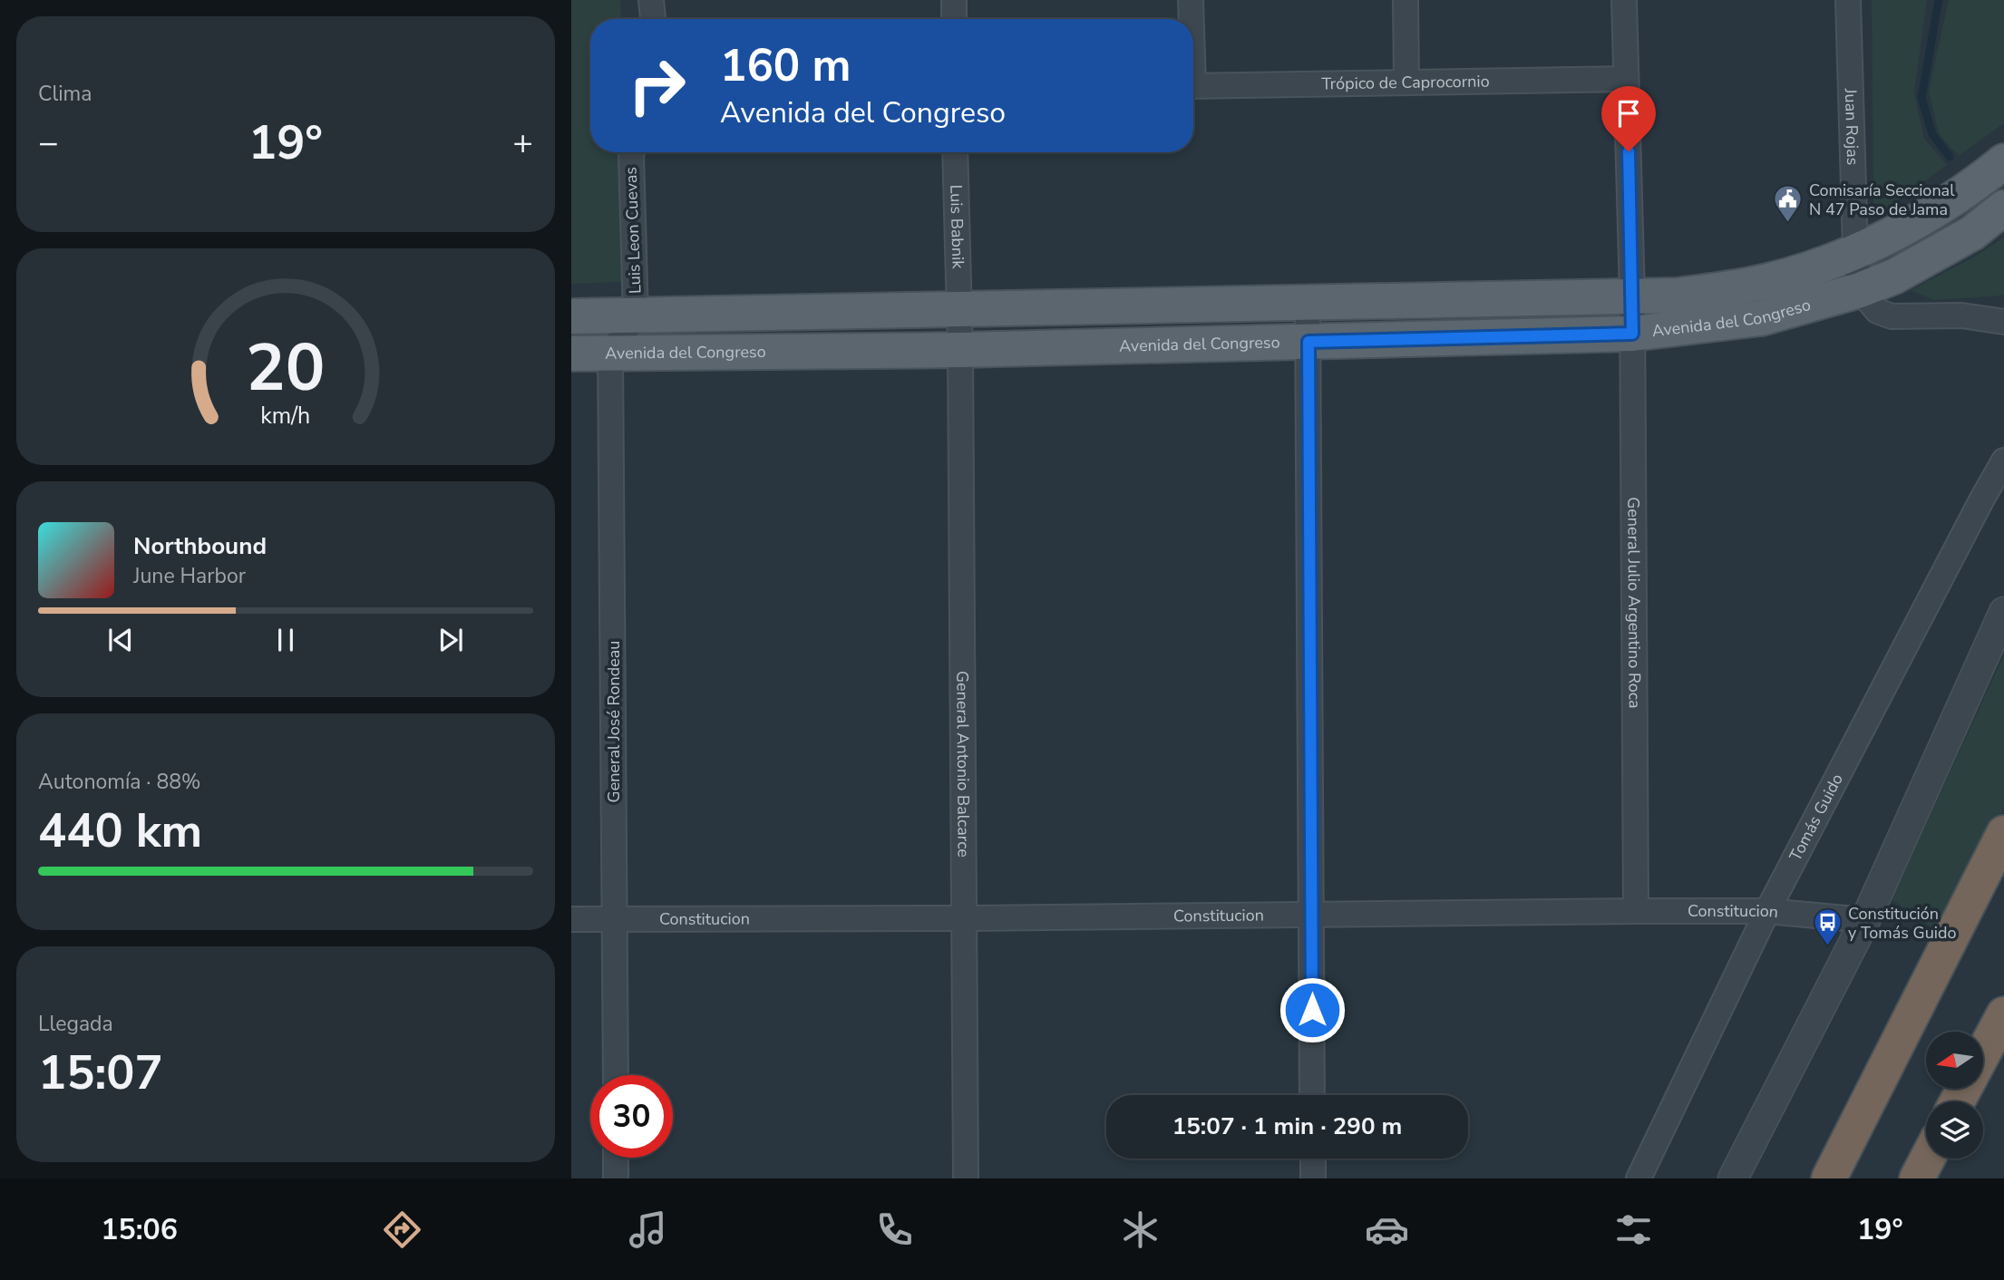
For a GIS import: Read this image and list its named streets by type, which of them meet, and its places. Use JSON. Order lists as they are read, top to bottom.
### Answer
{
  "streets": {
    "main road": ["Avenida del Congreso"],
    "street": [
      "Trópico de Caprocornio",
      "Juan Rojas",
      "Luis Babnik",
      "Luis Leon Cuevas",
      "General Julio Argentino Roca",
      "General José Rondeau",
      "General Antonio Balcarce",
      "Tomás Guido",
      "Constitucion"
    ]
  },
  "crossings": [
    ["Trópico de Caprocornio", "General Julio Argentino Roca"],
    ["Juan Rojas", "Avenida del Congreso"],
    ["Luis Babnik", "Avenida del Congreso"],
    ["Luis Babnik", "General Antonio Balcarce"],
    ["Luis Leon Cuevas", "Avenida del Congreso"],
    ["Avenida del Congreso", "General Julio Argentino Roca"],
    ["Avenida del Congreso", "General José Rondeau"],
    ["Avenida del Congreso", "General Antonio Balcarce"],
    ["General Julio Argentino Roca", "Constitucion"],
    ["General José Rondeau", "Constitucion"],
    ["General Antonio Balcarce", "Constitucion"],
    ["Tomás Guido", "Constitucion"]
  ],
  "places": {
    "public building": ["Comisaría Seccional N 47 Paso de Jama"],
    "bus stop": ["Constitución y Tomás Guido"]
  },
  "north": "left",
  "page": {
    "tile": [
      "Clima",
      ["Autonomía · 88%", "440 km"],
      ["Llegada", "15:07"]
    ],
    "turn": ["160 m", "Avenida del Congreso"],
    "heat": ["−", "19°", "+"],
    "song": ["Northbound", "June Harbor"],
    "limit": "30",
    "trip": "15:07 · 1 min · 290 m",
    "tabs": ["15:06", "19°"],
    "gauge": ["20", "km/h"]
  }
}
